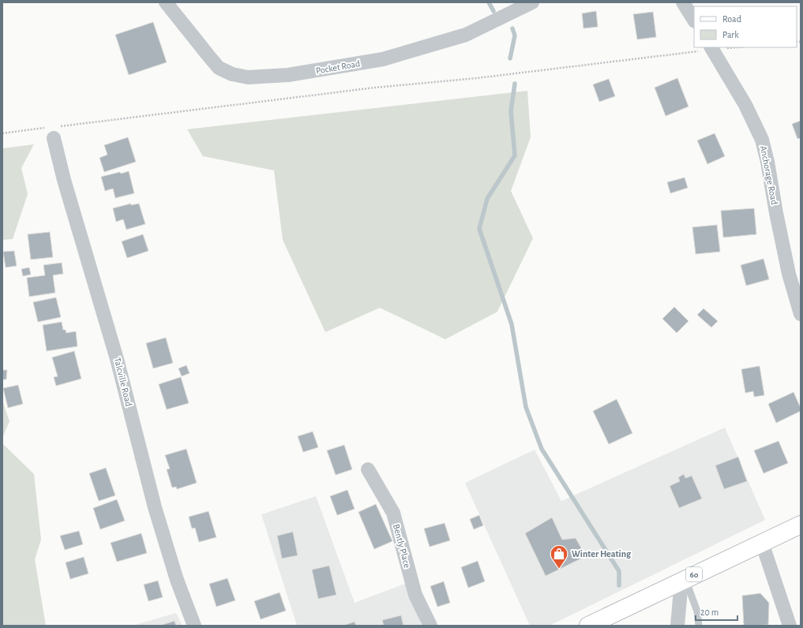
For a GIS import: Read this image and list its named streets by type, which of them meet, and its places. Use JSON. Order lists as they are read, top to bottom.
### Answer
{
  "streets": {
    "main road": ["60"],
    "street": [
      "Pocket Road",
      "Anchorage Road",
      "Talcville Road",
      "Bently Place"
    ]
  },
  "places": {
    "shop": ["Winter Heating"]
  },
  "legend": ["Road", "Park"],
  "scale_bar": "20 m"
}
